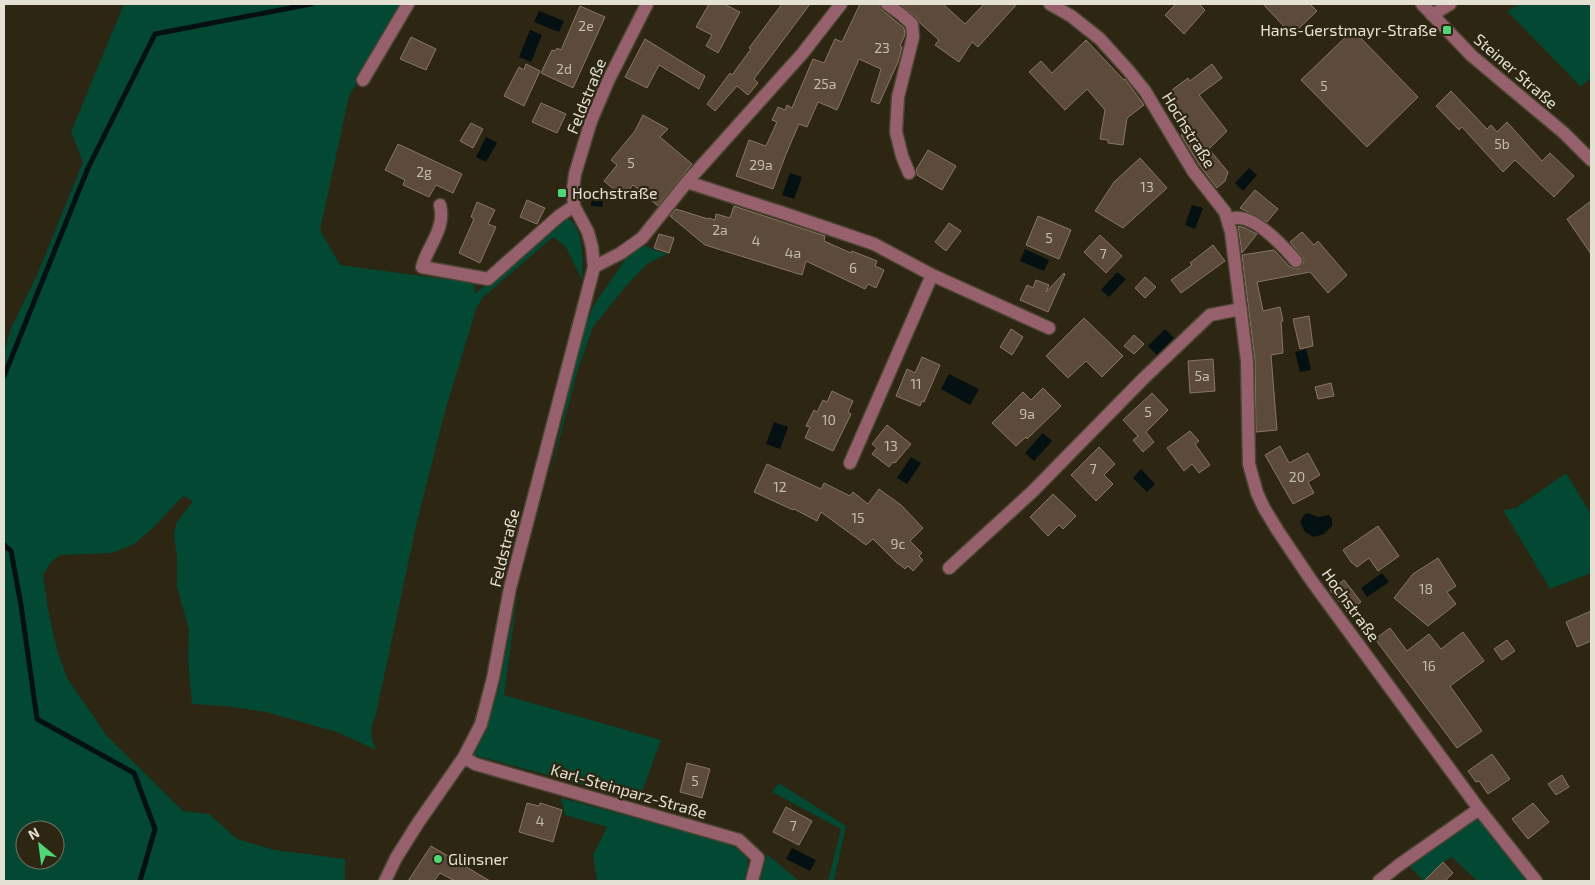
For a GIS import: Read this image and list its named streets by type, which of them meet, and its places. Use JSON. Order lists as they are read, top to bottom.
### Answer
{
  "streets": {
    "street": [
      "Steiner Straße",
      "Feldstraße",
      "Hochstraße",
      "Karl-Steinparz-Straße"
    ]
  },
  "crossings": [
    ["Feldstraße", "Karl-Steinparz-Straße"]
  ],
  "places": {
    "transit": ["Hans-Gerstmayr-Straße", "Hochstraße"],
    "other": ["Glinsner"]
  },
  "house_numbers": [
    "2e",
    "23",
    "2d",
    "25a",
    "5",
    "5b",
    "5",
    "29a",
    "2g",
    "13",
    "2a",
    "5",
    "4",
    "4a",
    "7",
    "6",
    "5a",
    "11",
    "5",
    "9a",
    "10",
    "13",
    "7",
    "20",
    "12",
    "15",
    "9c",
    "18",
    "16",
    "5",
    "4",
    "7"
  ],
  "north": "top left"
}
